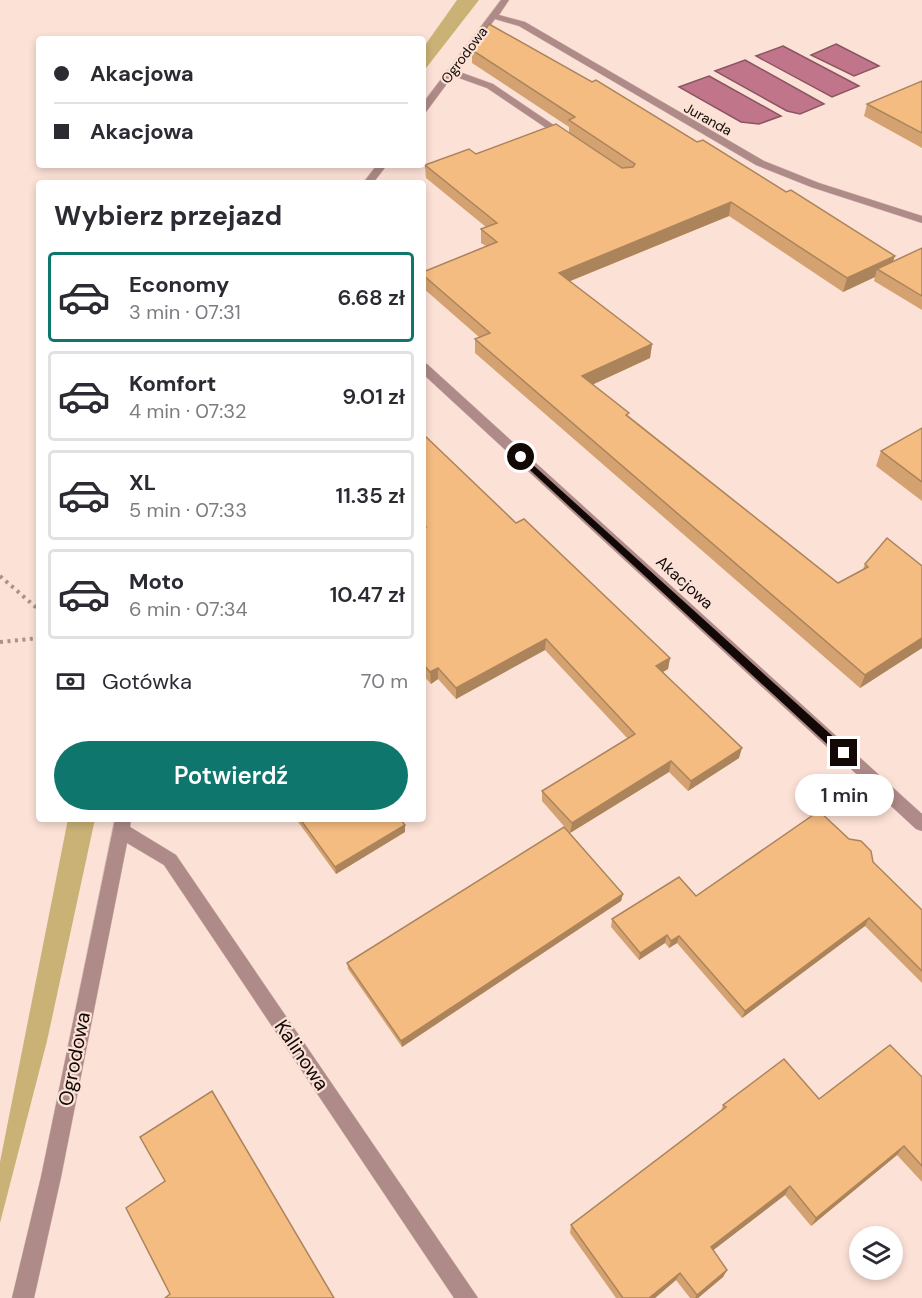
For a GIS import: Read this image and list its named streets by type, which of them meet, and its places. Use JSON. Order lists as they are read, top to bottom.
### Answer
{
  "streets": {
    "street": [
      "Ogrodowa",
      "Juranda",
      "Akacjowa",
      "Kalinowa"
    ]
  },
  "crossings": [
    ["Ogrodowa", "Juranda"],
    ["Ogrodowa", "Kalinowa"]
  ],
  "page": {
    "banner": ["Akacjowa", "Akacjowa"],
    "heading": "Wybierz przejazd",
    "list": [
      {
        "name": "Economy",
        "note": "3 min · 07:31",
        "value": "6.68 zł"
      },
      {
        "name": "Komfort",
        "note": "4 min · 07:32",
        "value": "9.01 zł"
      },
      {
        "name": "XL",
        "note": "5 min · 07:33",
        "value": "11.35 zł"
      },
      {
        "name": "Moto",
        "note": "6 min · 07:34",
        "value": "10.47 zł"
      }
    ],
    "pay": ["Gotówka", "70 m"],
    "buttons": "Potwierdź",
    "bubble": "1 min"
  }
}
